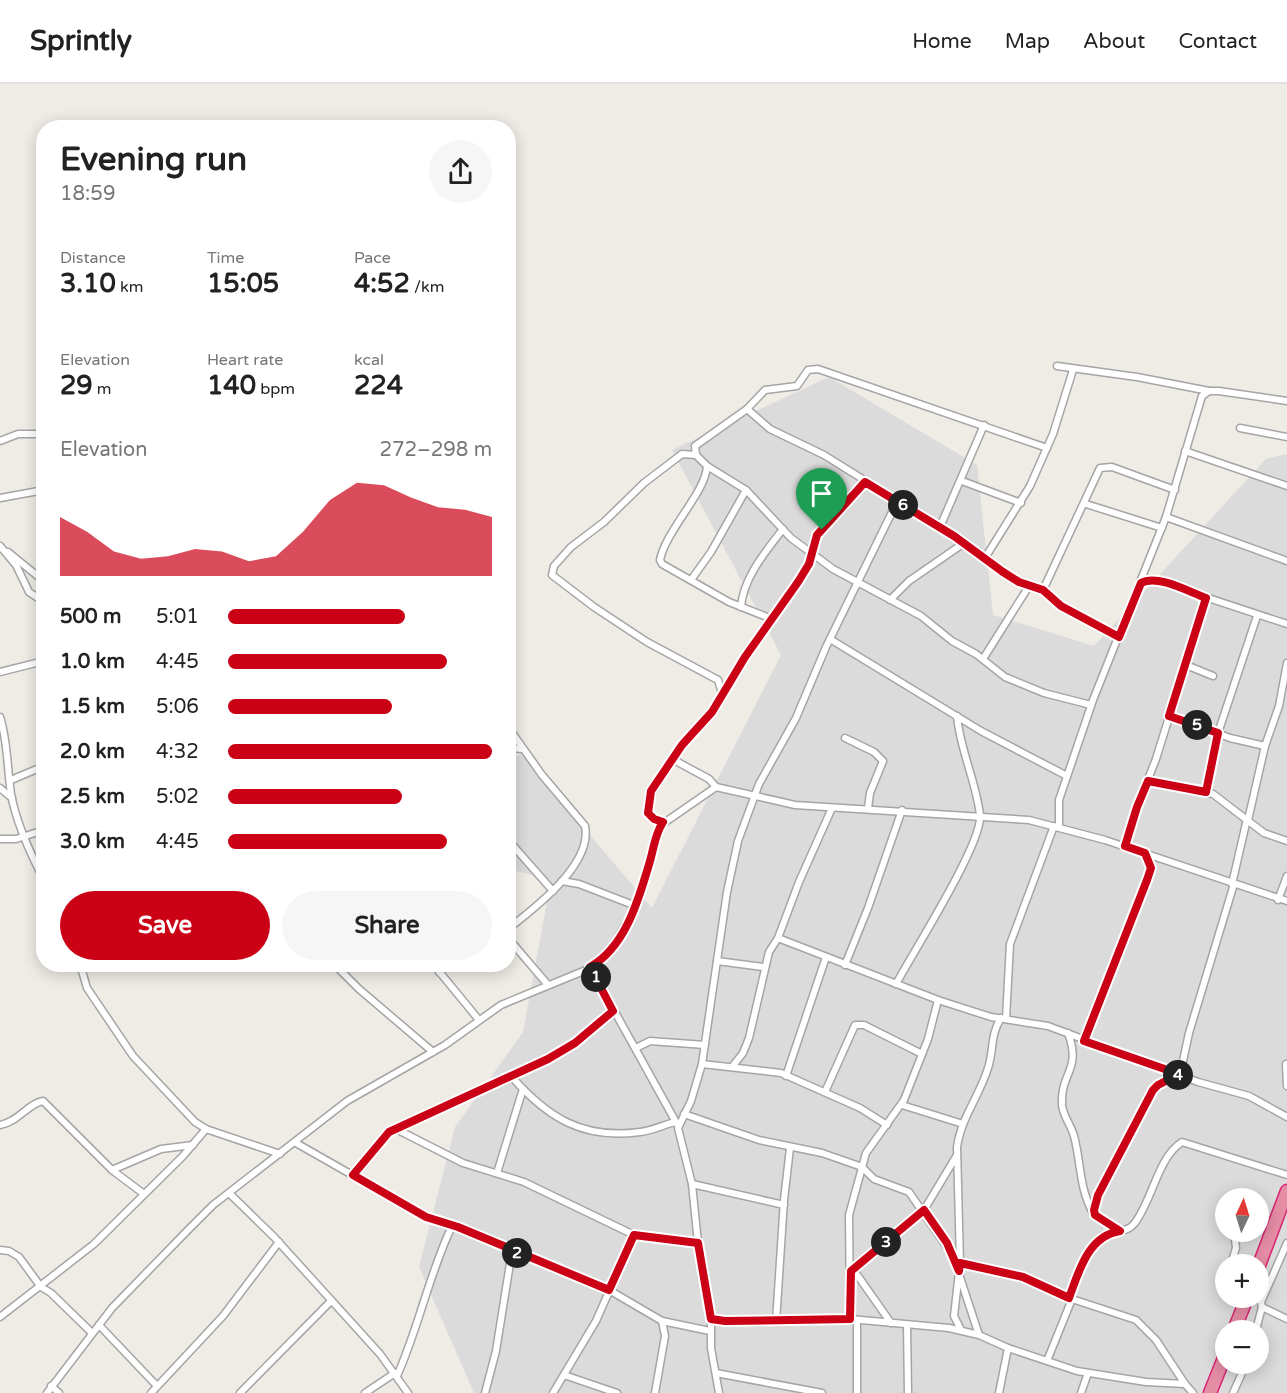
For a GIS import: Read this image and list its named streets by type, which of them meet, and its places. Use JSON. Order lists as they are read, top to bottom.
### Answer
{
  "north": "top",
  "page": {
    "header": "Sprintly",
    "nav": [
      "Home",
      "Map",
      "About",
      "Contact"
    ],
    "heading": ["Evening run", "18:59"],
    "stats": [
      ["Distance", "3.10 km"],
      ["Time", "15:05"],
      ["Pace", "4:52 /km"],
      ["Elevation", "29 m"],
      ["Heart rate", "140 bpm"],
      ["kcal", "224"]
    ],
    "chart": ["Elevation", "272–298 m"],
    "pins": [
      "6",
      "5",
      "1",
      "4",
      "3",
      "2"
    ],
    "list": [
      {
        "name": "500 m",
        "note": "5:01"
      },
      {
        "name": "1.0 km",
        "note": "4:45"
      },
      {
        "name": "1.5 km",
        "note": "5:06"
      },
      {
        "name": "2.0 km",
        "note": "4:32"
      },
      {
        "name": "2.5 km",
        "note": "5:02"
      },
      {
        "name": "3.0 km",
        "note": "4:45"
      }
    ],
    "buttons": ["Save", "Share"],
    "map_buttons": ["+", "−"]
  }
}
